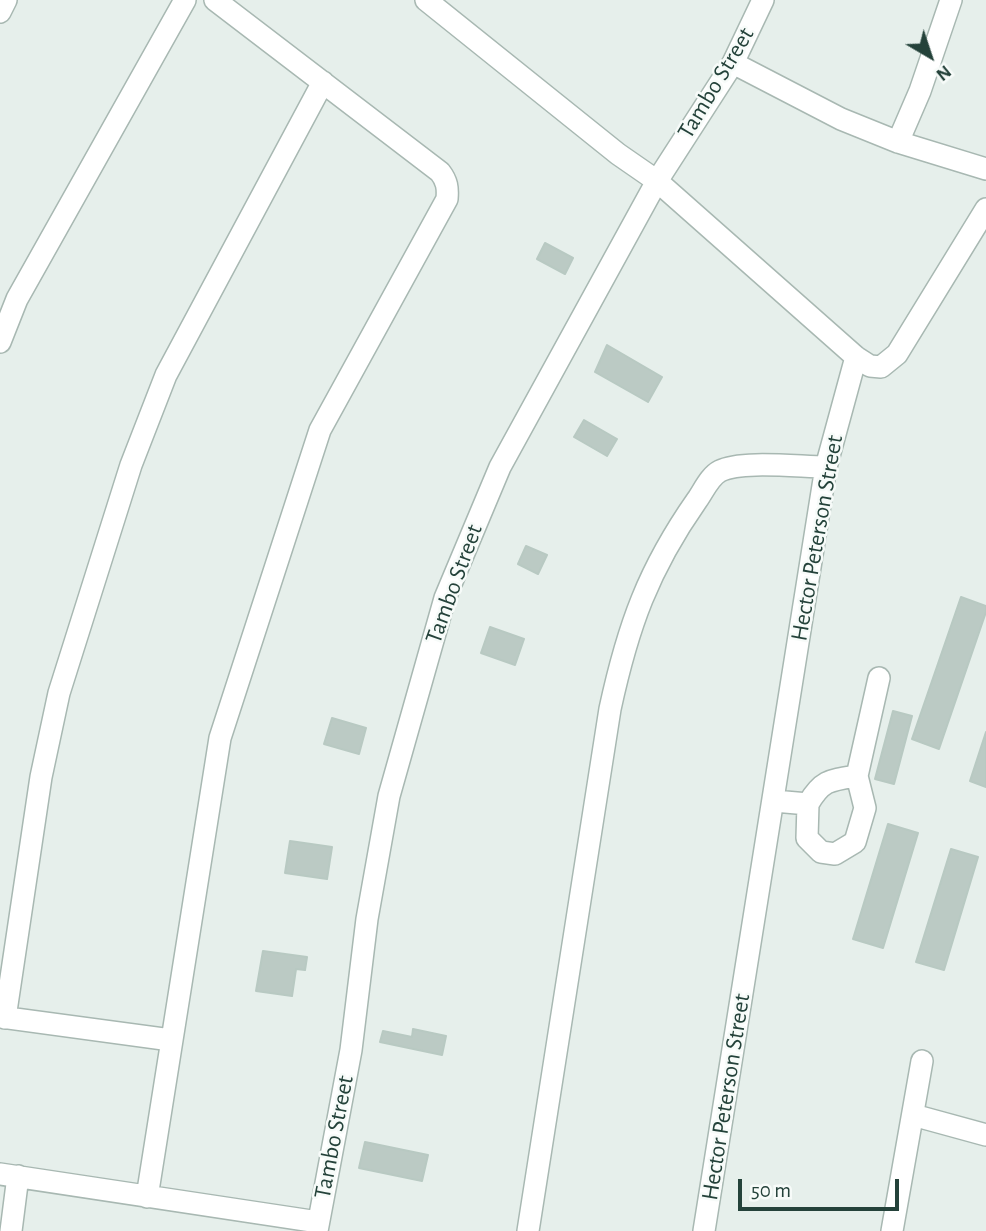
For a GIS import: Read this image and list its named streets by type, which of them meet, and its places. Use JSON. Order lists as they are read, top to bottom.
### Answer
{
  "streets": {
    "street": ["Tambo Street", "Hector Peterson Street"]
  },
  "scale_bar": "50 m",
  "north": "bottom right"
}
